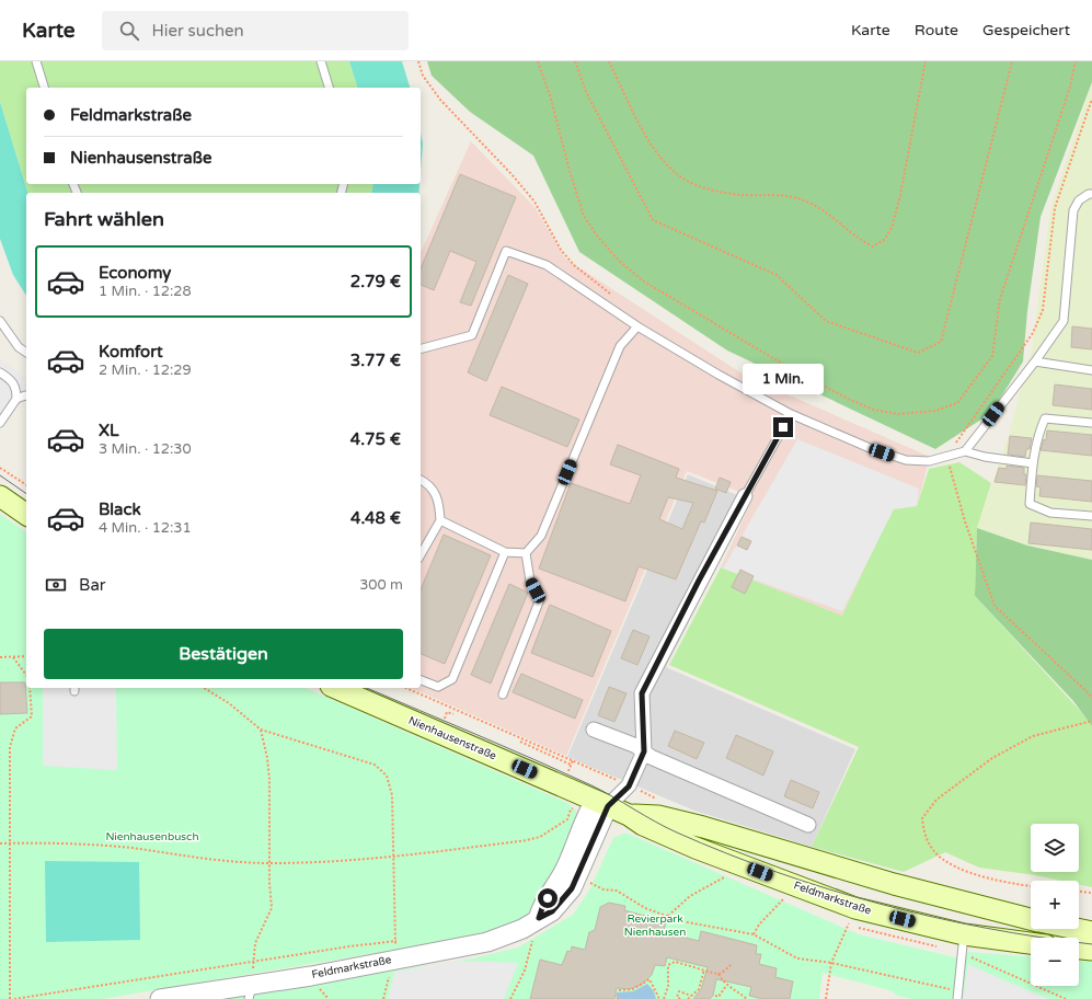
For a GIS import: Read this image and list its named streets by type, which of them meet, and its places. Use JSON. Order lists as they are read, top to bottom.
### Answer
{
  "streets": {
    "main road": ["Nienhausenstraße", "Feldmarkstraße"]
  },
  "crossings": [
    ["Nienhausenstraße", "Feldmarkstraße"]
  ],
  "parks": ["Nienhausenbusch", "Revierpark Nienhausen"],
  "page": {
    "header": "Karte",
    "search": "Hier suchen",
    "nav": ["Karte", "Route", "Gespeichert"],
    "banner": ["Feldmarkstraße", "Nienhausenstraße"],
    "heading": "Fahrt wählen",
    "list": [
      {
        "name": "Economy",
        "note": "1 Min. · 12:28",
        "value": "2.79 €"
      },
      {
        "name": "Komfort",
        "note": "2 Min. · 12:29",
        "value": "3.77 €"
      },
      {
        "name": "XL",
        "note": "3 Min. · 12:30",
        "value": "4.75 €"
      },
      {
        "name": "Black",
        "note": "4 Min. · 12:31",
        "value": "4.48 €"
      }
    ],
    "bubble": "1 Min.",
    "pay": ["Bar", "300 m"],
    "buttons": "Bestätigen",
    "map_buttons": ["+", "−"]
  }
}
